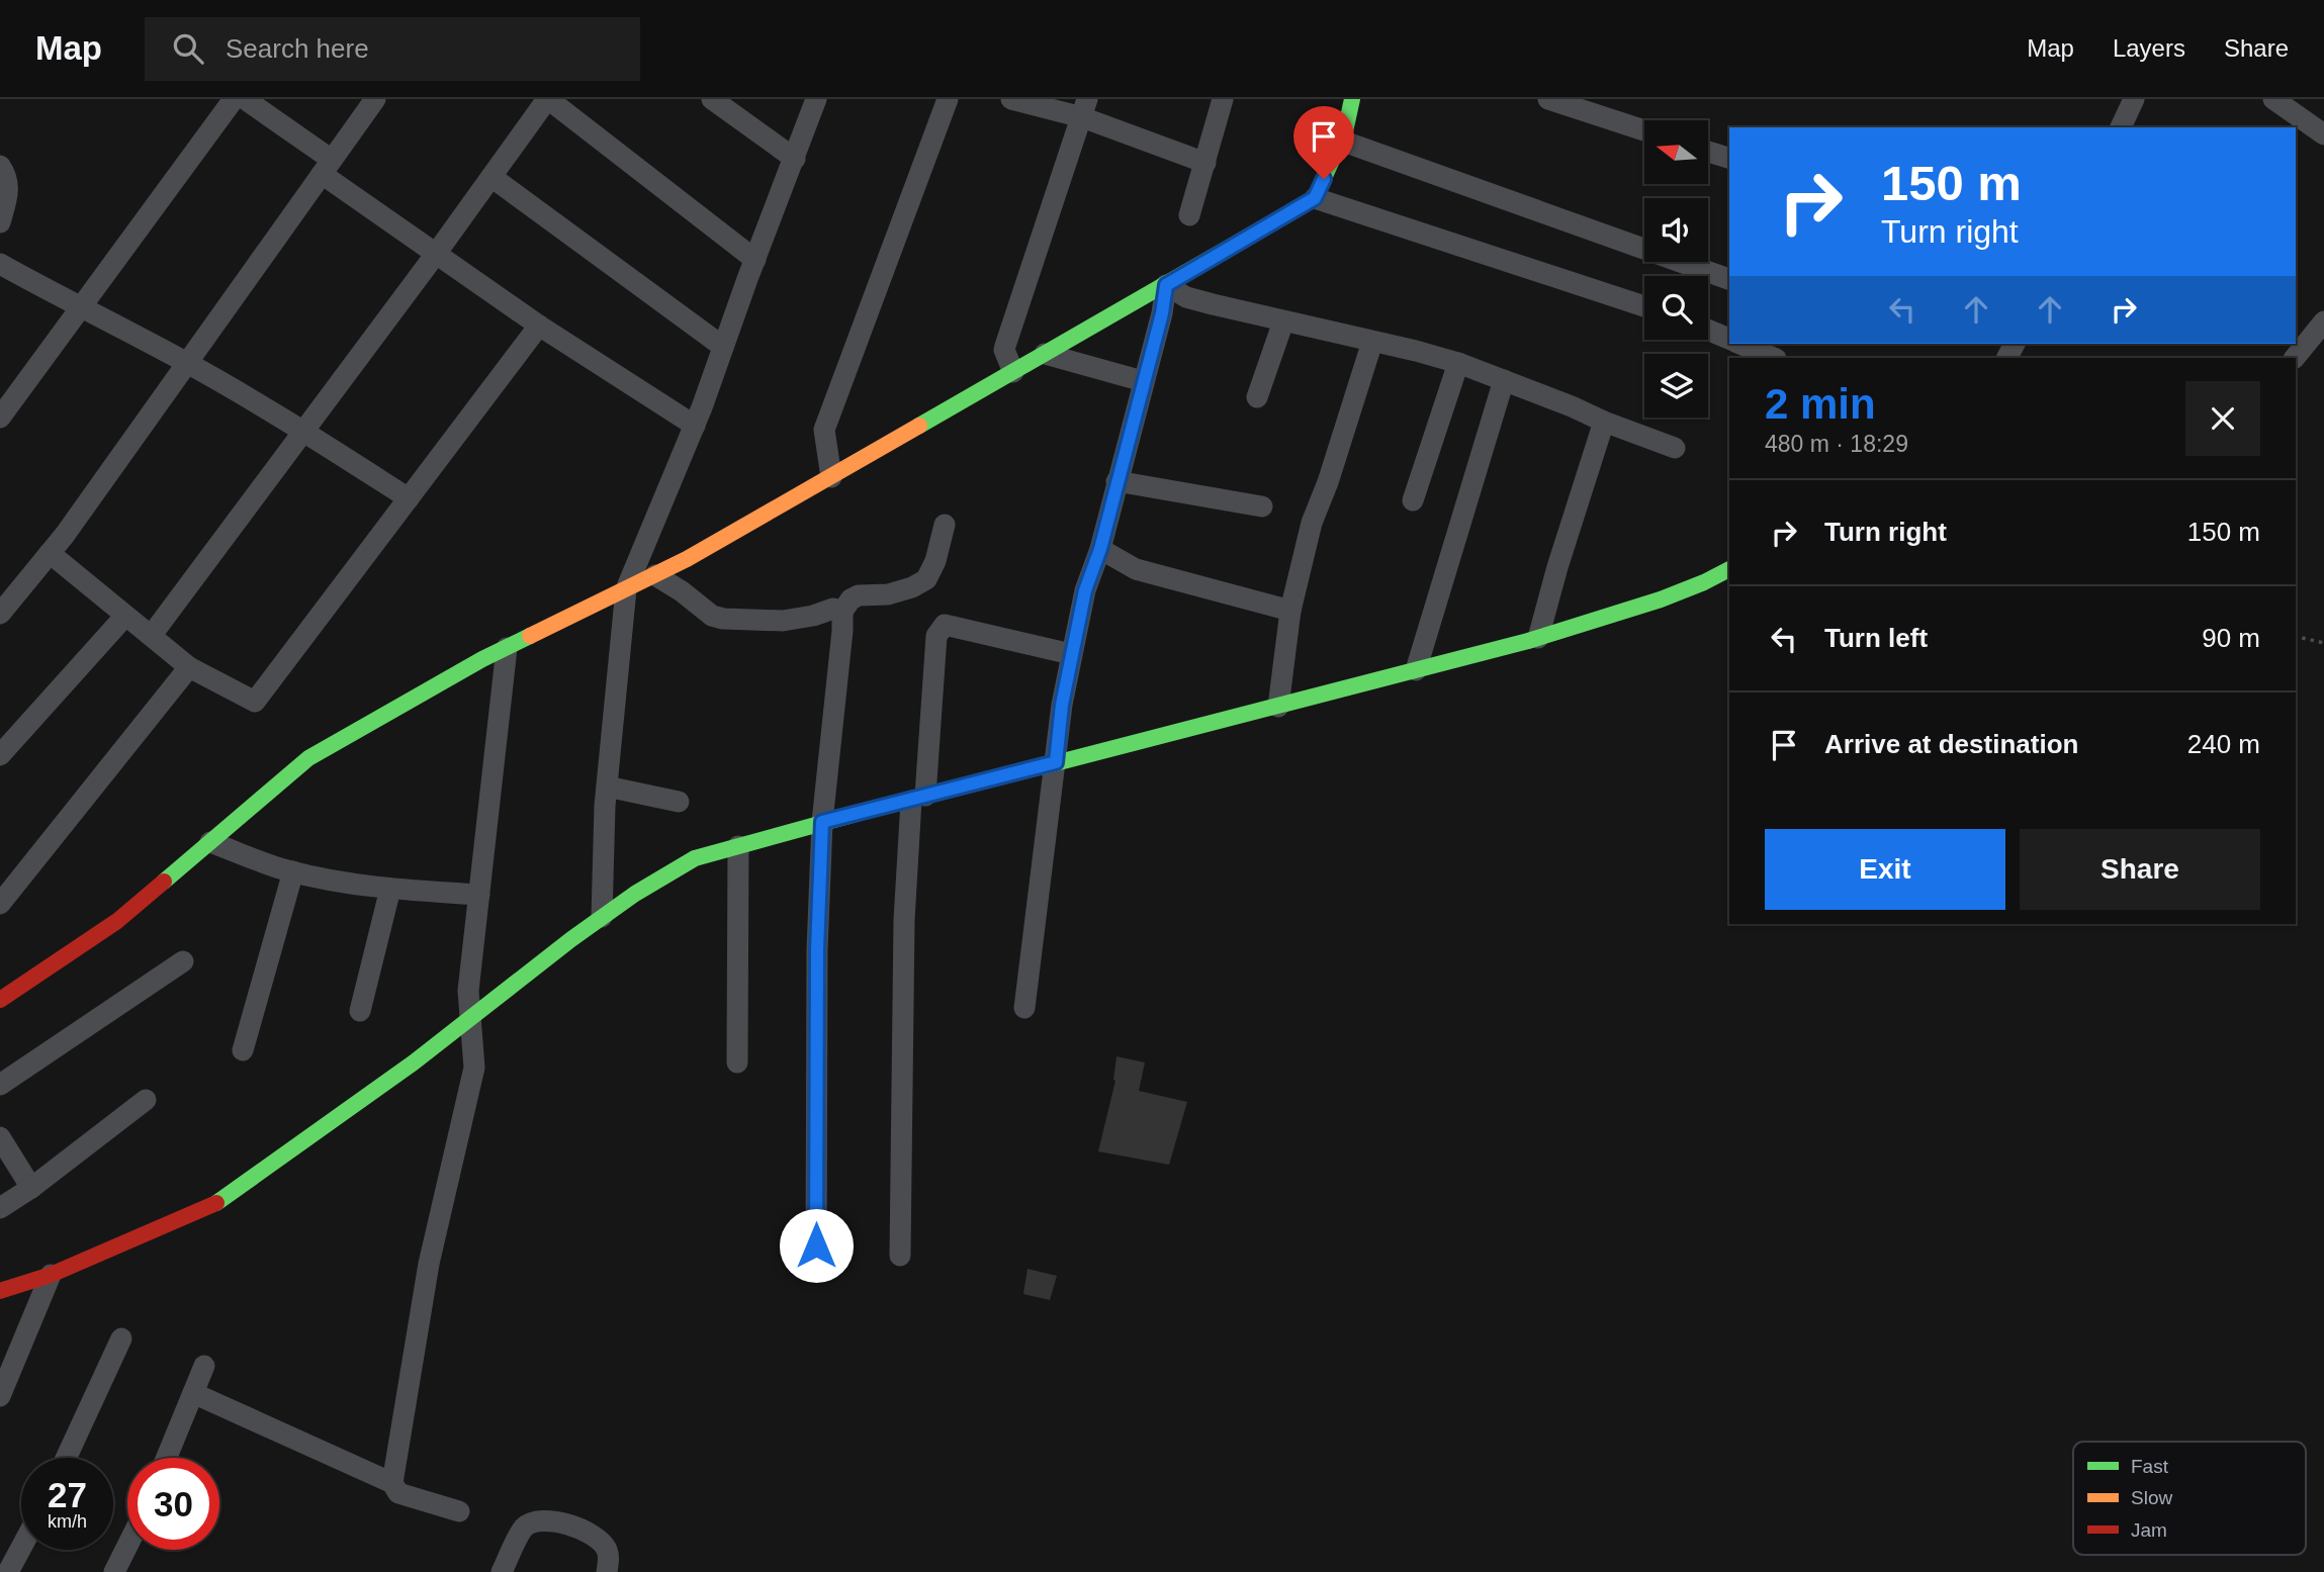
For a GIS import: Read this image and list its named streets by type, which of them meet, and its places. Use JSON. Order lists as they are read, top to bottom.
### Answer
{
  "legend": ["Fast", "Slow", "Jam"],
  "north": "left",
  "page": {
    "header": "Map",
    "search": "Search here",
    "nav": ["Map", "Layers", "Share"],
    "turn": ["150 m", "Turn right"],
    "heading": ["2 min", "480 m · 18:29"],
    "list": [
      {
        "name": "Turn right",
        "value": "150 m"
      },
      {
        "name": "Turn left",
        "value": "90 m"
      },
      {
        "name": "Arrive at destination",
        "value": "240 m"
      }
    ],
    "buttons": ["Exit", "Share"],
    "speed": "27 km/h",
    "limit": "30"
  }
}
